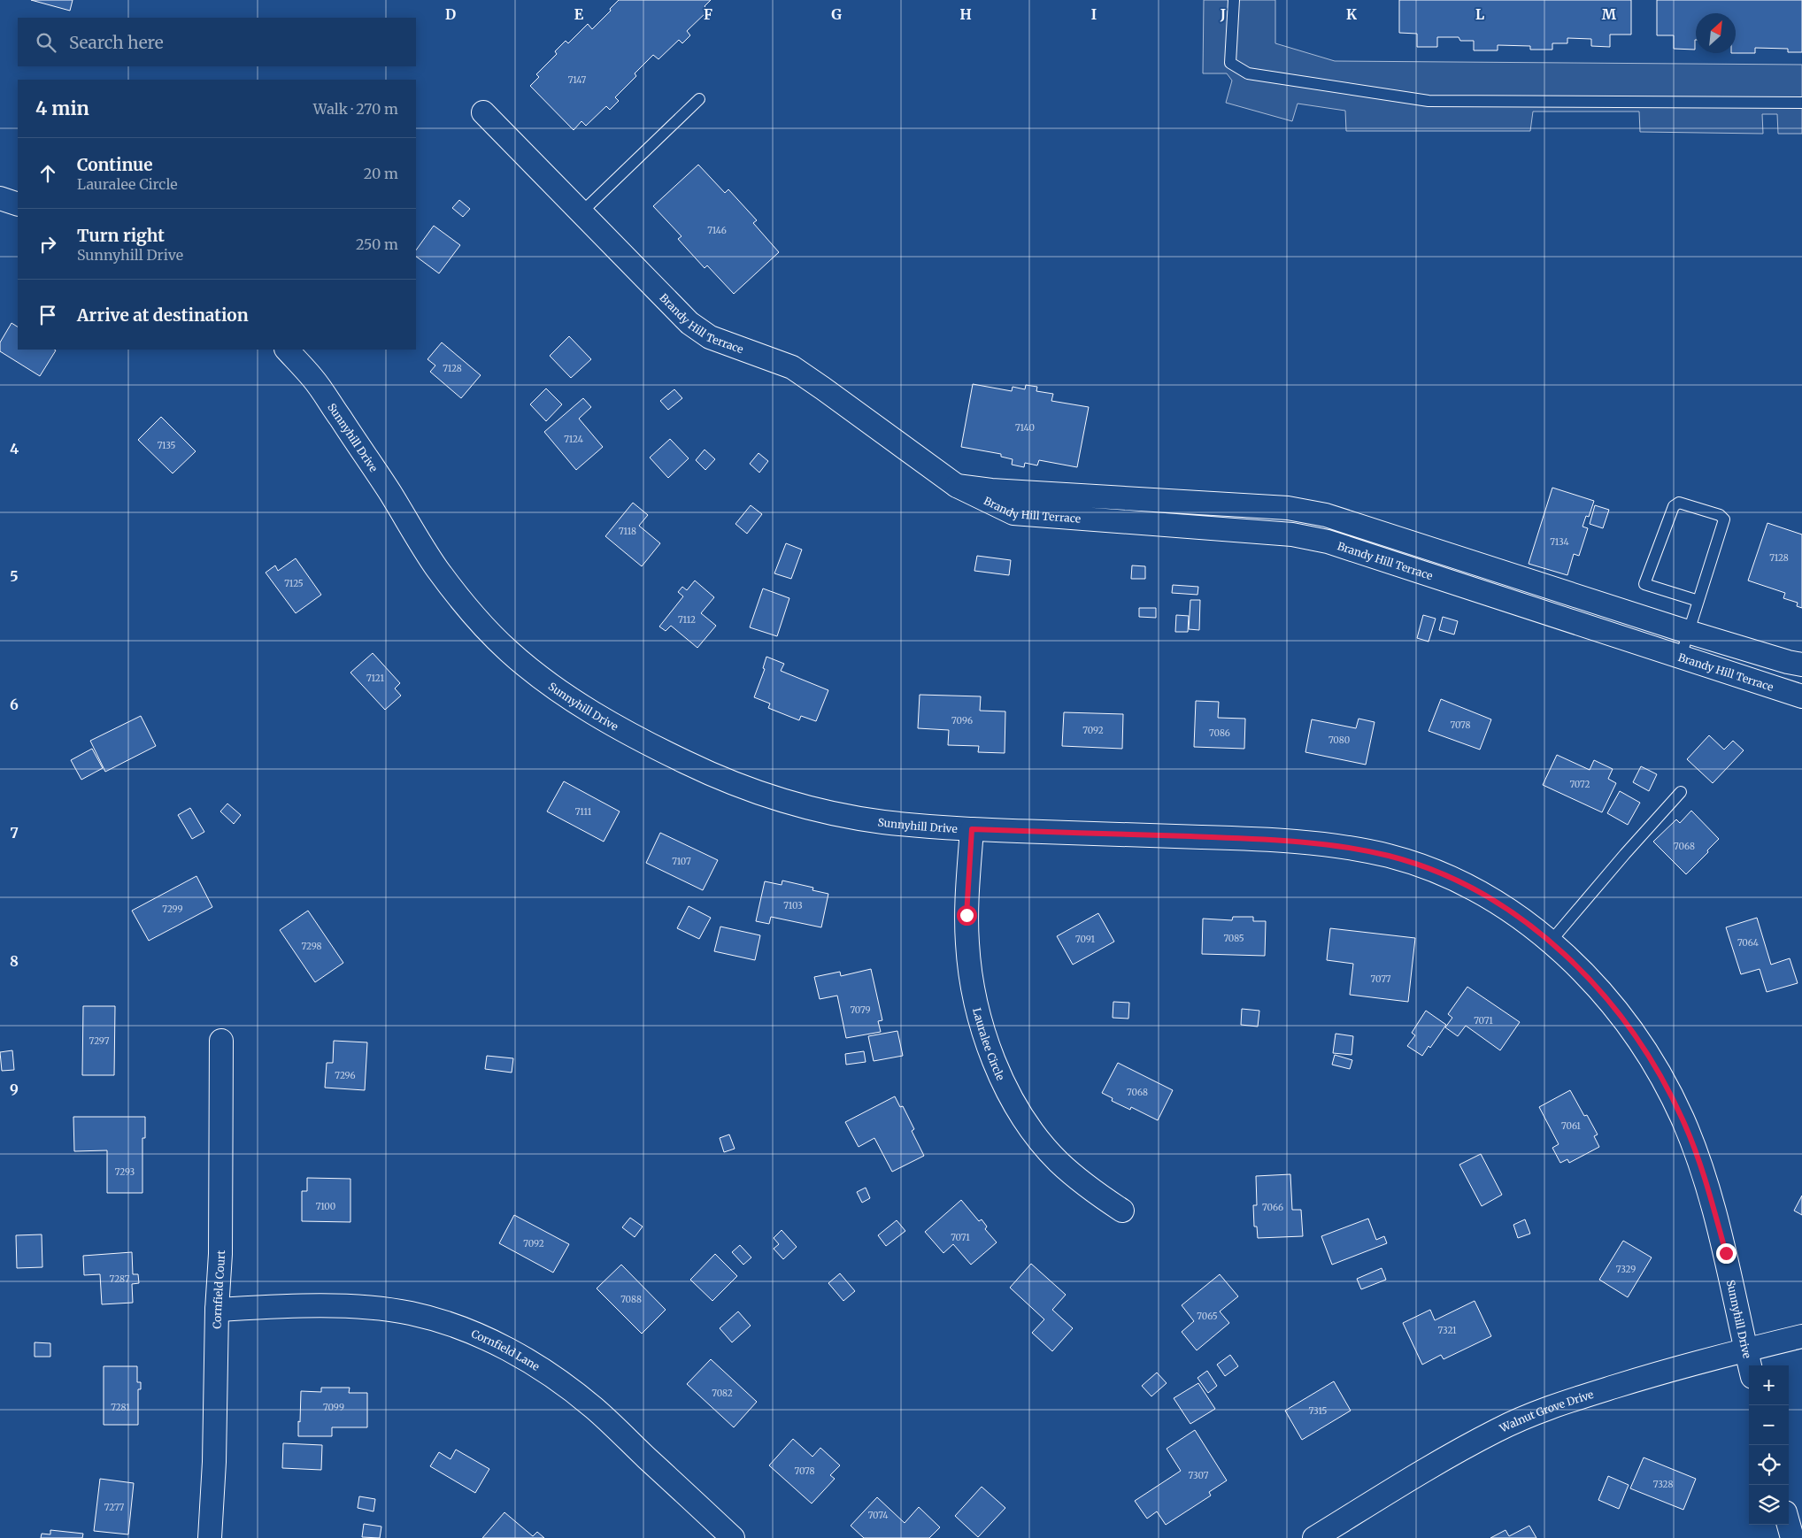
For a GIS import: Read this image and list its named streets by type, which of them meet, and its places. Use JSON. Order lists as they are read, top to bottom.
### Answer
{
  "streets": {
    "street": [
      "Brandy Hill Terrace",
      "Sunnyhill Drive",
      "Lauralee Circle",
      "Cornfield Court",
      "Cornfield Lane",
      "Walnut Grove Drive"
    ]
  },
  "crossings": [
    ["Sunnyhill Drive", "Lauralee Circle"],
    ["Sunnyhill Drive", "Walnut Grove Drive"],
    ["Cornfield Court", "Cornfield Lane"]
  ],
  "house_numbers": [
    "7147",
    "7146",
    "7128",
    "7140",
    "7124",
    "7135",
    "7118",
    "7134",
    "7128",
    "7125",
    "7112",
    "7121",
    "7096",
    "7078",
    "7092",
    "7086",
    "7080",
    "7072",
    "7111",
    "7068",
    "7107",
    "7103",
    "7299",
    "7085",
    "7091",
    "7064",
    "7298",
    "7077",
    "7079",
    "7071",
    "7297",
    "7296",
    "7068",
    "7061",
    "7293",
    "7100",
    "7066",
    "7071",
    "7092",
    "7329",
    "7287",
    "7088",
    "7065",
    "7321",
    "7082",
    "7281",
    "7099",
    "7315",
    "7078",
    "7307",
    "7328",
    "7277",
    "7074"
  ],
  "north": "top right",
  "page": {
    "search": "Search here",
    "heading": ["4 min", "Walk · 270 m"],
    "list": [
      ["Continue", "Lauralee Circle", "20 m"],
      ["Turn right", "Sunnyhill Drive", "250 m"],
      "Arrive at destination"
    ],
    "map_buttons": ["+", "−"]
  },
  "grid": {
    "columns": [
      "D",
      "E",
      "F",
      "G",
      "H",
      "I",
      "J",
      "K",
      "L",
      "M"
    ],
    "rows": [
      "4",
      "5",
      "6",
      "7",
      "8",
      "9"
    ]
  }
}
